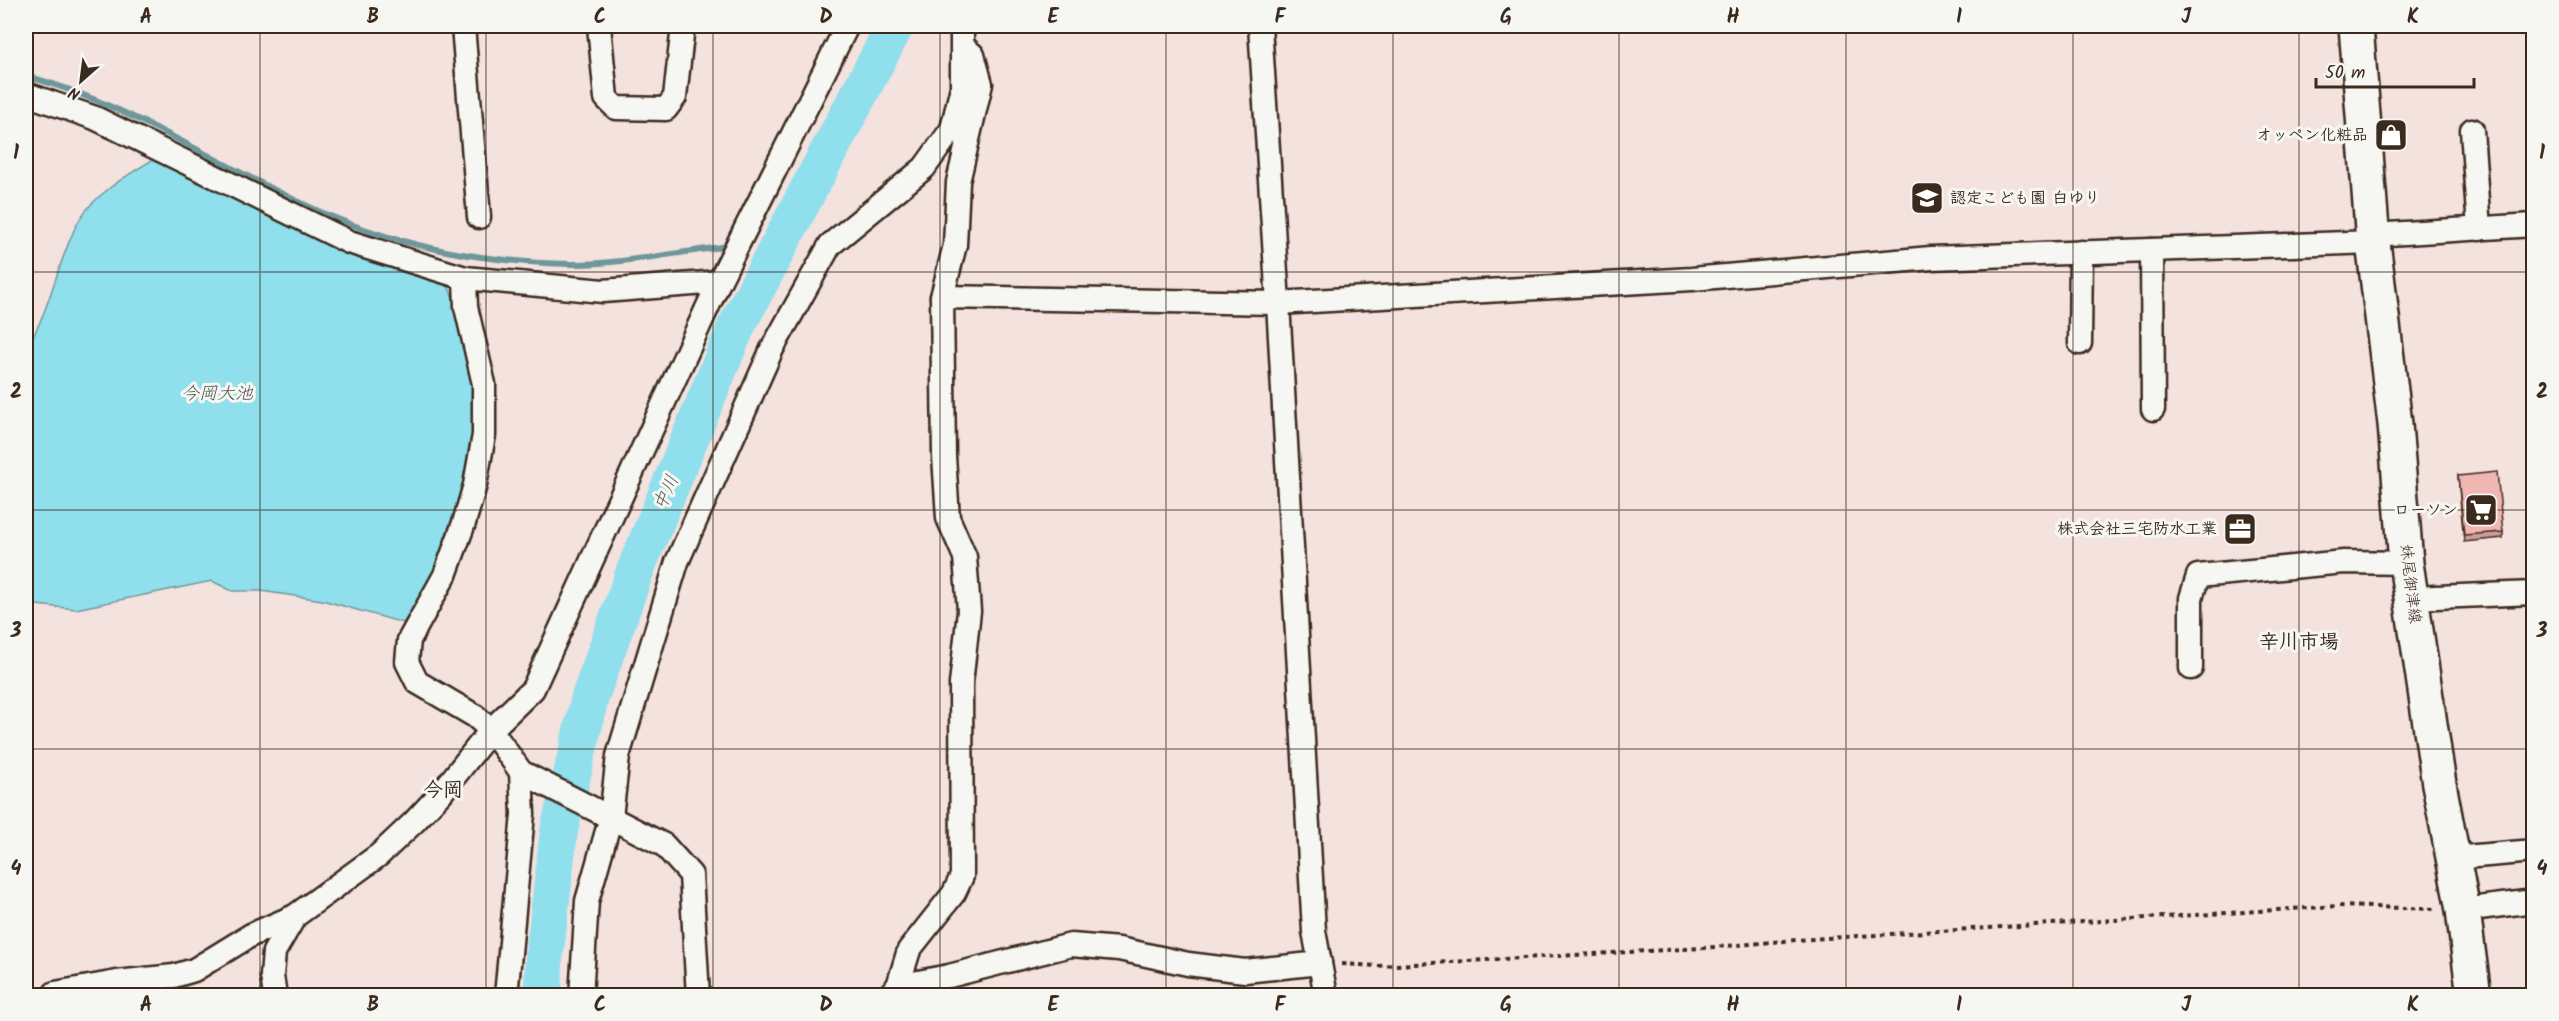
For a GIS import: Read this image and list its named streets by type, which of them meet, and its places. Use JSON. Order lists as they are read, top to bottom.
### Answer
{
  "streets": {
    "main road": ["妹尾御津線"]
  },
  "districts": ["辛川市場", "今岡"],
  "water": ["今岡大池", "中川"],
  "places": {
    "shop": ["オッペン化粧品"],
    "school or university": ["認定こども園 白ゆり"],
    "supermarket": ["ローソン"],
    "office": ["株式会社三宅防水工業"]
  },
  "scale_bar": "50 m",
  "north": "bottom left",
  "grid": {
    "columns": [
      "A",
      "B",
      "C",
      "D",
      "E",
      "F",
      "G",
      "H",
      "I",
      "J",
      "K"
    ],
    "rows": [
      "1",
      "2",
      "3",
      "4"
    ]
  }
}
